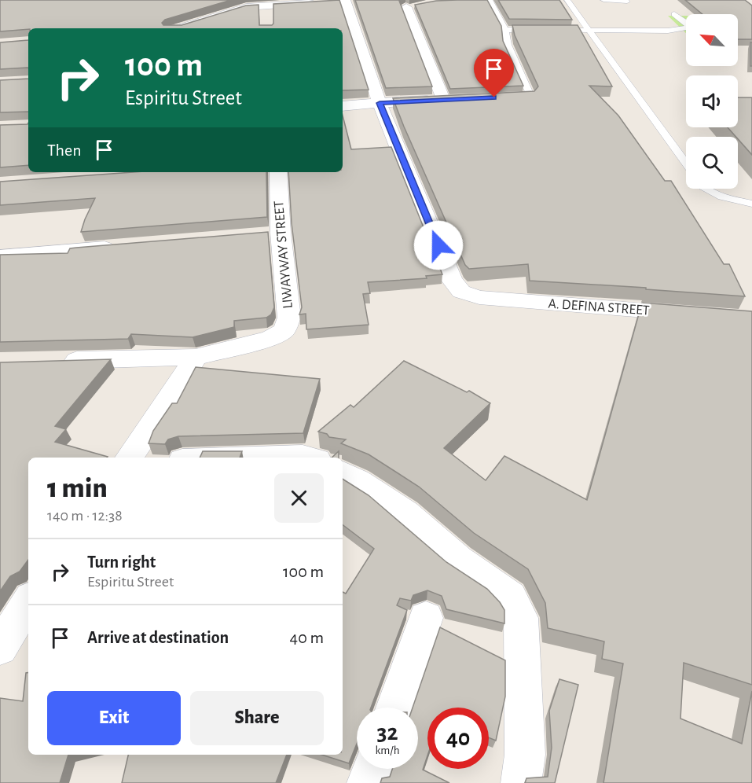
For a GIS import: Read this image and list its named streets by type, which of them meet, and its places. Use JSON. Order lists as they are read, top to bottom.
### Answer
{
  "streets": {
    "street": ["LIWAYWAY STREET", "A. DEFINA STREET"]
  },
  "north": "top left",
  "page": {
    "turn": ["100 m", "Espiritu Street"],
    "then": "Then",
    "heading": ["1 min", "140 m · 12:38"],
    "list": [
      {
        "name": "Turn right",
        "note": "Espiritu Street",
        "value": "100 m"
      },
      {
        "name": "Arrive at destination",
        "value": "40 m"
      }
    ],
    "buttons": ["Exit", "Share"],
    "speed": "32 km/h",
    "limit": "40"
  }
}
